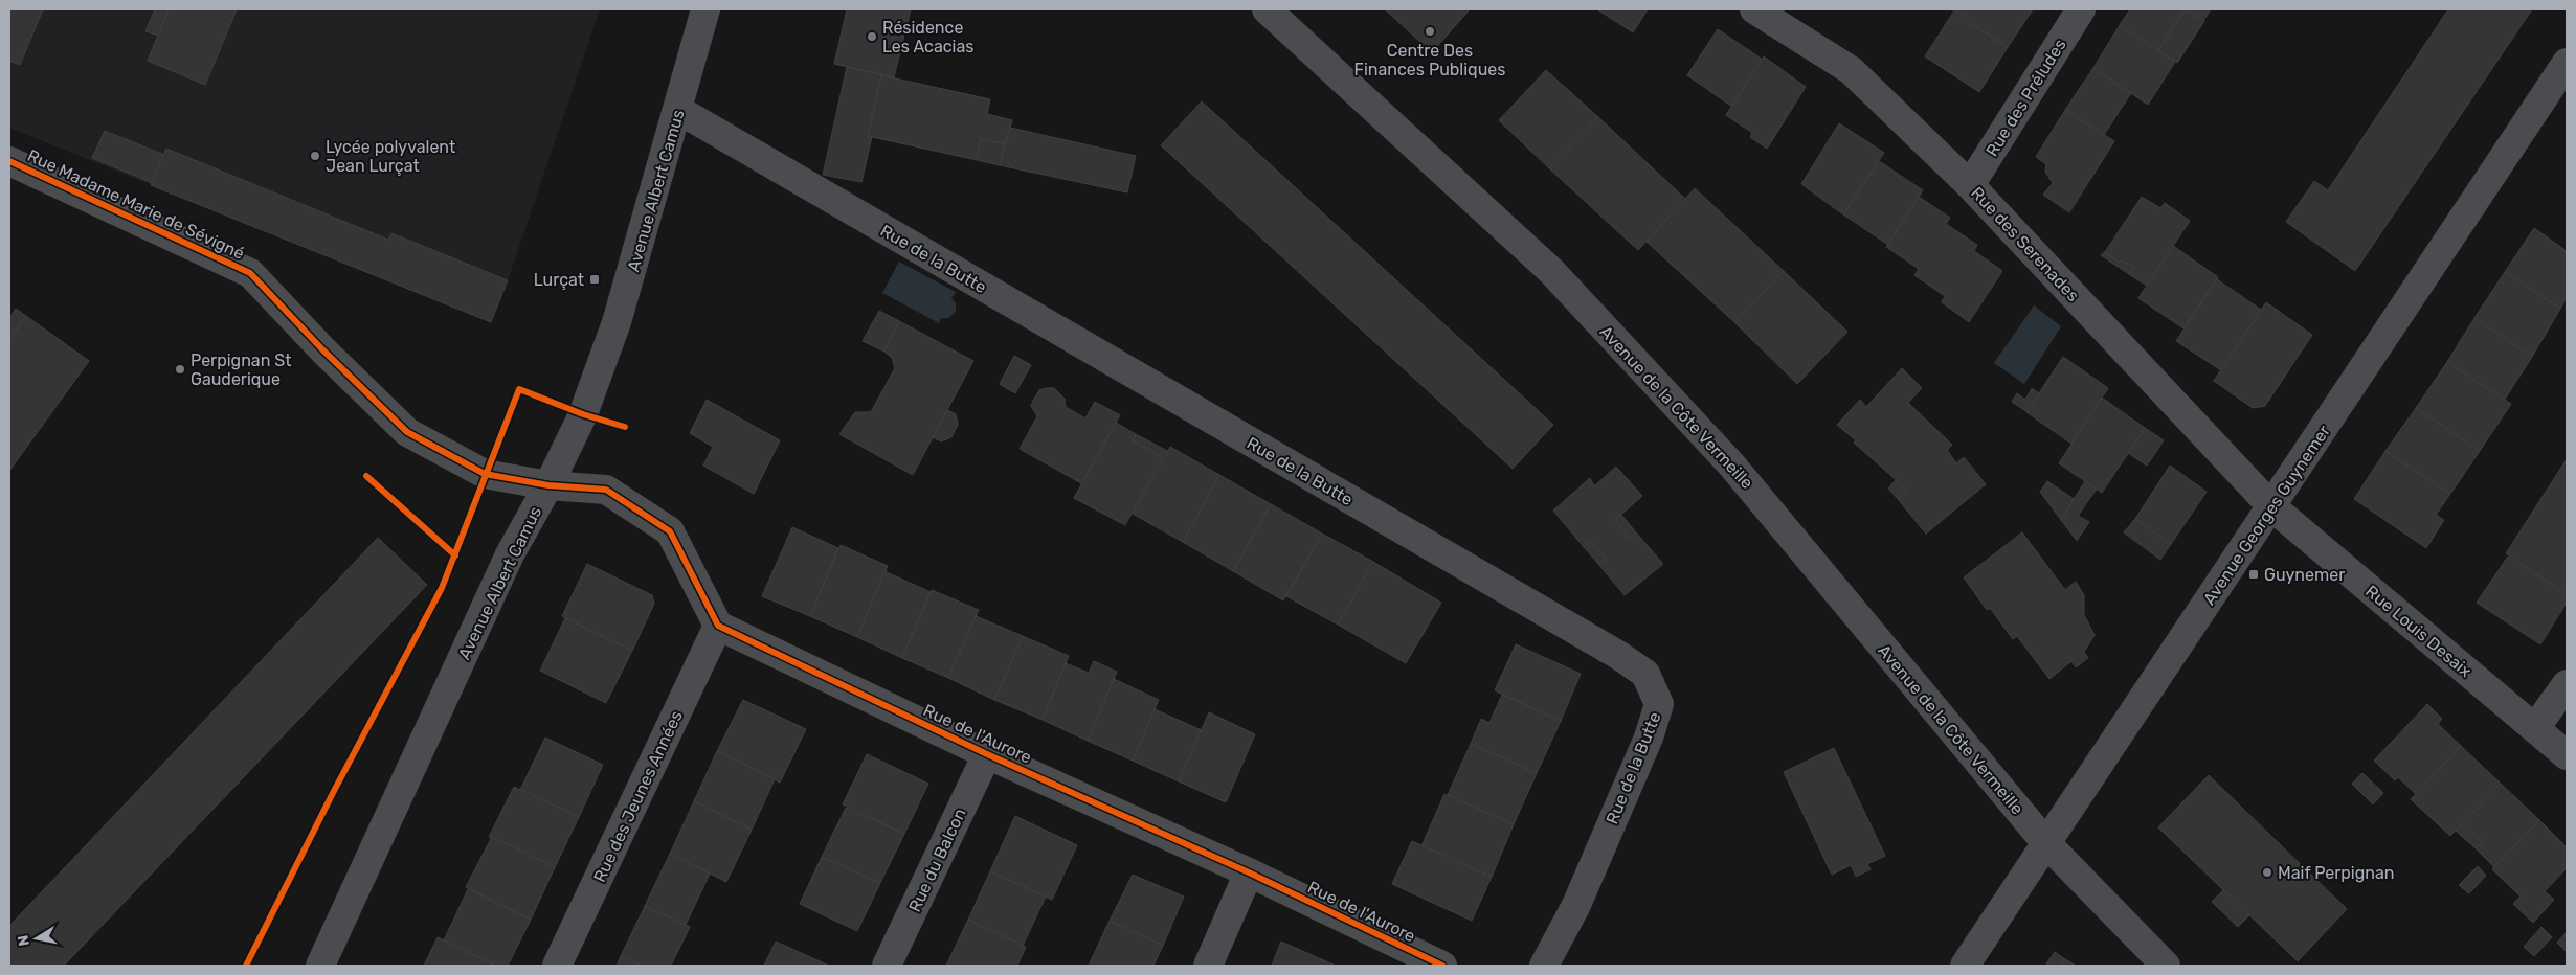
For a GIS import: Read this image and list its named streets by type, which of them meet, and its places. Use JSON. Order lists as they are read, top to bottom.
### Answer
{
  "streets": {
    "street": [
      "Rue des Préludes",
      "Avenue Albert Camus",
      "Rue Madame Marie de Sévigné",
      "Rue des Serenades",
      "Rue de la Butte",
      "Avenue de la Côte Vermeille",
      "Avenue Georges Guynemer",
      "Rue Louis Desaix",
      "Rue de l'Aurore",
      "Rue des Jeunes Années",
      "Rue du Balcon"
    ]
  },
  "crossings": [
    ["Rue des Préludes", "Rue des Serenades"],
    ["Avenue Albert Camus", "Rue Madame Marie de Sévigné"],
    ["Avenue Albert Camus", "Rue de la Butte"],
    ["Rue des Serenades", "Avenue Georges Guynemer"],
    ["Rue des Serenades", "Rue Louis Desaix"],
    ["Avenue de la Côte Vermeille", "Avenue Georges Guynemer"],
    ["Avenue Georges Guynemer", "Rue Louis Desaix"],
    ["Rue de l'Aurore", "Rue des Jeunes Années"],
    ["Rue de l'Aurore", "Rue du Balcon"]
  ],
  "places": {
    "other": [
      "Centre Des Finances Publiques",
      "Résidence Les Acacias",
      "Lycée polyvalent Jean Lurçat",
      "Perpignan St Gauderique",
      "Maif Perpignan"
    ],
    "transit": ["Lurçat", "Guynemer"]
  },
  "north": "left"
}
